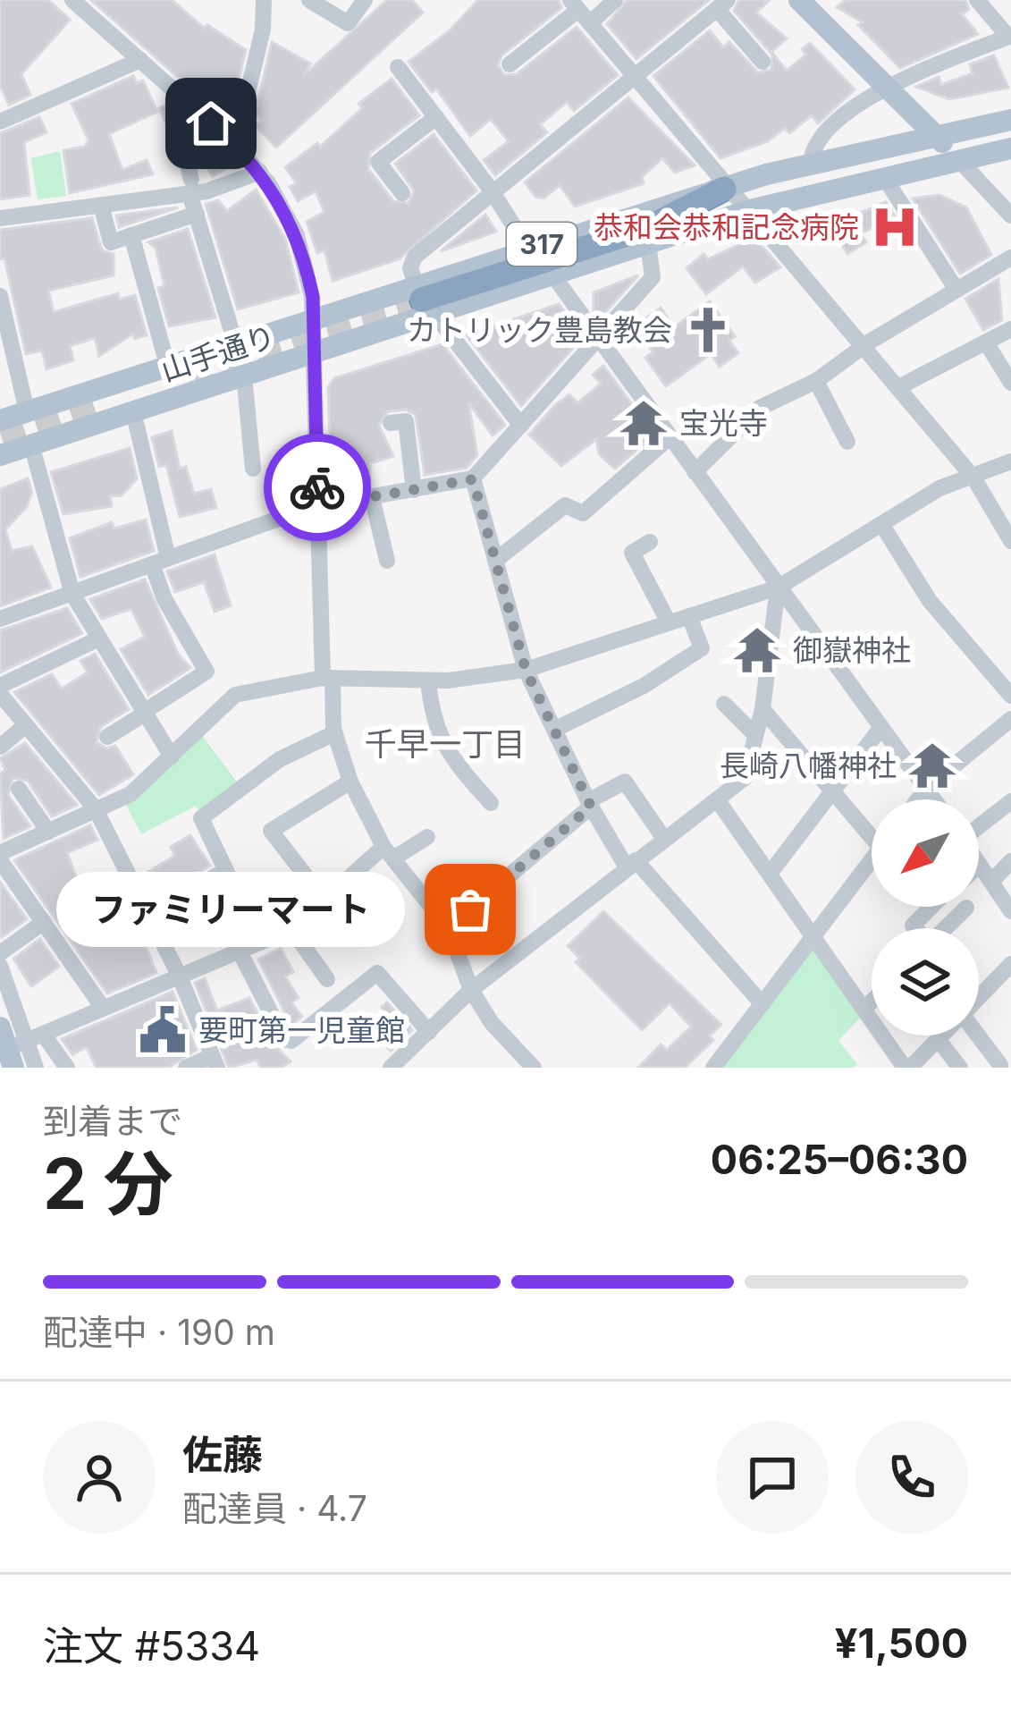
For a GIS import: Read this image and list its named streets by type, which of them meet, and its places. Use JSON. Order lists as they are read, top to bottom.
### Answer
{
  "streets": {
    "main road": ["317", "山手通り"]
  },
  "districts": ["千早一丁目"],
  "places": {
    "hospital": ["恭和会恭和記念病院"],
    "church": ["カトリック豊島教会"],
    "temple": ["宝光寺", "御嶽神社", "長崎八幡神社"],
    "other": ["ファミリーマート"],
    "public building": ["要町第一児童館"]
  },
  "north": "bottom left",
  "page": {
    "bubble": "ファミリーマート",
    "heading": ["2 分", "到着まで", "06:25–06:30"],
    "panel": [
      "佐藤",
      "配達員 · 4.7",
      "注文 #5334",
      "¥1,500"
    ],
    "bar": "配達中 · 190 m"
  }
}
